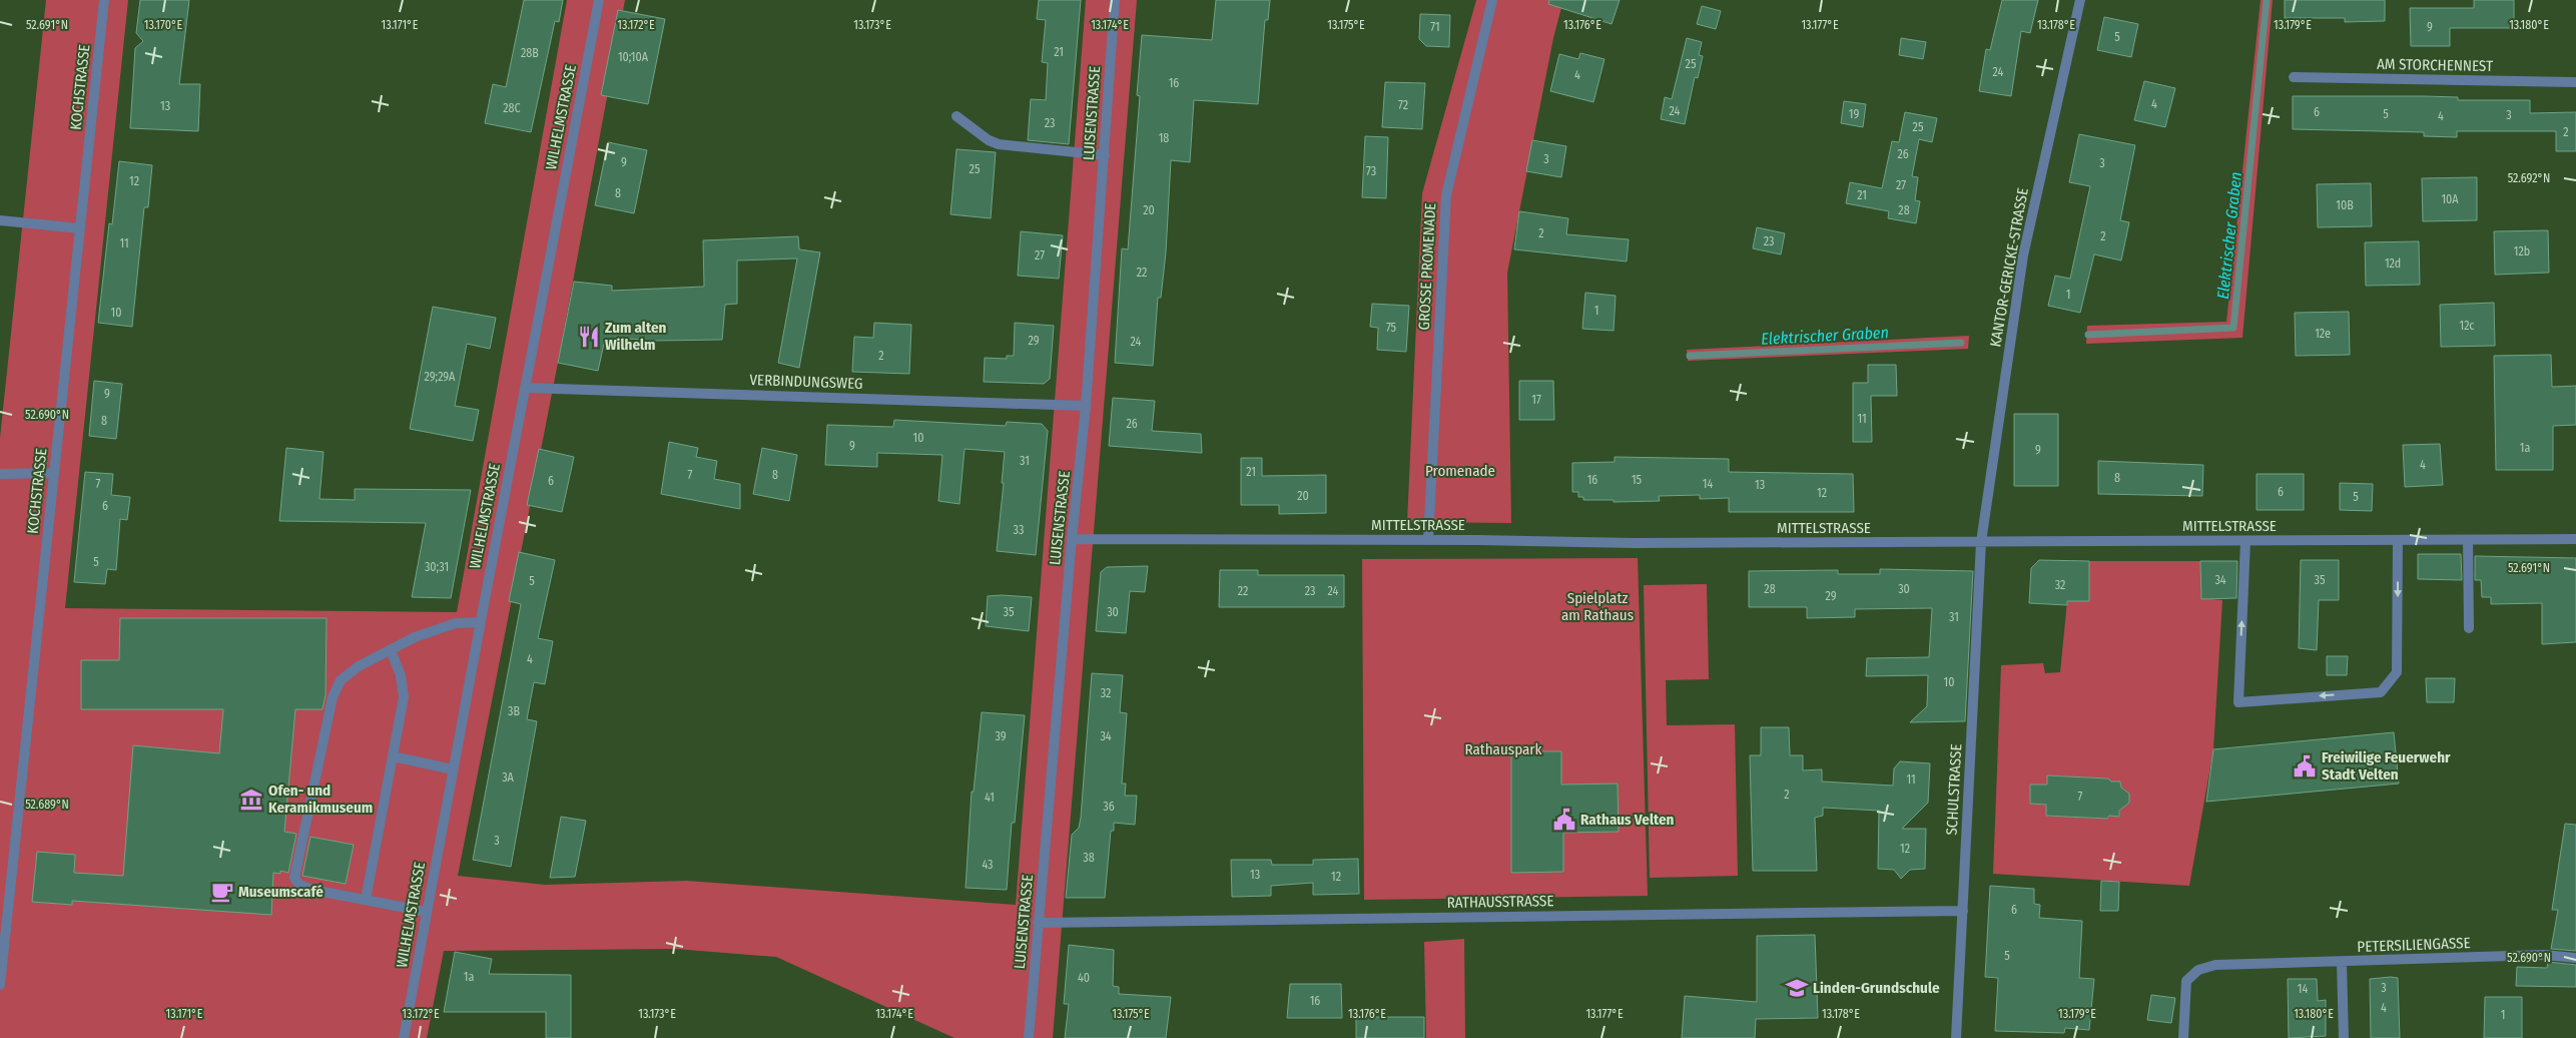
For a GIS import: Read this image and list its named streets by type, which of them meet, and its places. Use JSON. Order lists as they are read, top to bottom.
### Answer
{
  "streets": {
    "street": [
      "AM STORCHENNEST",
      "KOCHSTRASSE",
      "LUISENSTRASSE",
      "WILHELMSTRASSE",
      "GROSSE PROMENADE",
      "KANTOR-GERICKE-STRASSE",
      "VERBINDUNGSWEG",
      "MITTELSTRASSE",
      "SCHULSTRASSE",
      "RATHAUSSTRASSE",
      "PETERSILIENGASSE"
    ]
  },
  "crossings": [
    ["LUISENSTRASSE", "VERBINDUNGSWEG"],
    ["LUISENSTRASSE", "MITTELSTRASSE"],
    ["LUISENSTRASSE", "RATHAUSSTRASSE"],
    ["WILHELMSTRASSE", "VERBINDUNGSWEG"],
    ["GROSSE PROMENADE", "MITTELSTRASSE"],
    ["KANTOR-GERICKE-STRASSE", "MITTELSTRASSE"],
    ["KANTOR-GERICKE-STRASSE", "SCHULSTRASSE"],
    ["MITTELSTRASSE", "SCHULSTRASSE"],
    ["SCHULSTRASSE", "RATHAUSSTRASSE"]
  ],
  "water": ["Elektrischer Graben"],
  "parks": ["Promenade", "Spielplatz am Rathaus", "Rathauspark"],
  "places": {
    "restaurant": ["Zum alten Wilhelm"],
    "public building": ["Freiwilige Feuerwehr Stadt Velten", "Rathaus Velten"],
    "museum": ["Ofen- und Keramikmuseum"],
    "cafe": ["Museumscafé"],
    "school or university": ["Linden-Grundschule"]
  },
  "house_numbers": [
    "71",
    "9",
    "5",
    "21",
    "28B",
    "10;10A",
    "25",
    "24",
    "4",
    "16",
    "4",
    "72",
    "13",
    "28C",
    "24",
    "6",
    "19",
    "5",
    "3",
    "4",
    "23",
    "25",
    "2",
    "18",
    "26",
    "3",
    "9",
    "3",
    "25",
    "73",
    "12",
    "27",
    "8",
    "21",
    "10A",
    "10B",
    "20",
    "28",
    "2",
    "2",
    "23",
    "11",
    "12b",
    "27",
    "12d",
    "22",
    "1",
    "1",
    "10",
    "12c",
    "75",
    "12e",
    "29",
    "24",
    "2",
    "29;29A",
    "9",
    "17",
    "11",
    "8",
    "26",
    "10",
    "9",
    "1a",
    "9",
    "31",
    "4",
    "21",
    "7",
    "8",
    "8",
    "16",
    "15",
    "6",
    "7",
    "14",
    "13",
    "6",
    "12",
    "20",
    "5",
    "6",
    "33",
    "5",
    "30;31",
    "34",
    "35",
    "5",
    "32",
    "28",
    "30",
    "22",
    "23",
    "24",
    "29",
    "35",
    "30",
    "31",
    "4",
    "10",
    "32",
    "3B",
    "39",
    "34",
    "3A",
    "11",
    "2",
    "7",
    "41",
    "36",
    "3",
    "12",
    "38",
    "43",
    "13",
    "12",
    "6",
    "5",
    "1a",
    "40",
    "3",
    "14",
    "16",
    "4",
    "1"
  ],
  "coordinates": [
    "13.170°E",
    "13.171°E",
    "13.172°E",
    "13.173°E",
    "13.174°E",
    "13.175°E",
    "13.176°E",
    "13.177°E",
    "13.178°E",
    "13.179°E",
    "13.180°E",
    "52.691°N",
    "52.692°N",
    "52.690°N",
    "52.689°N"
  ]
}
